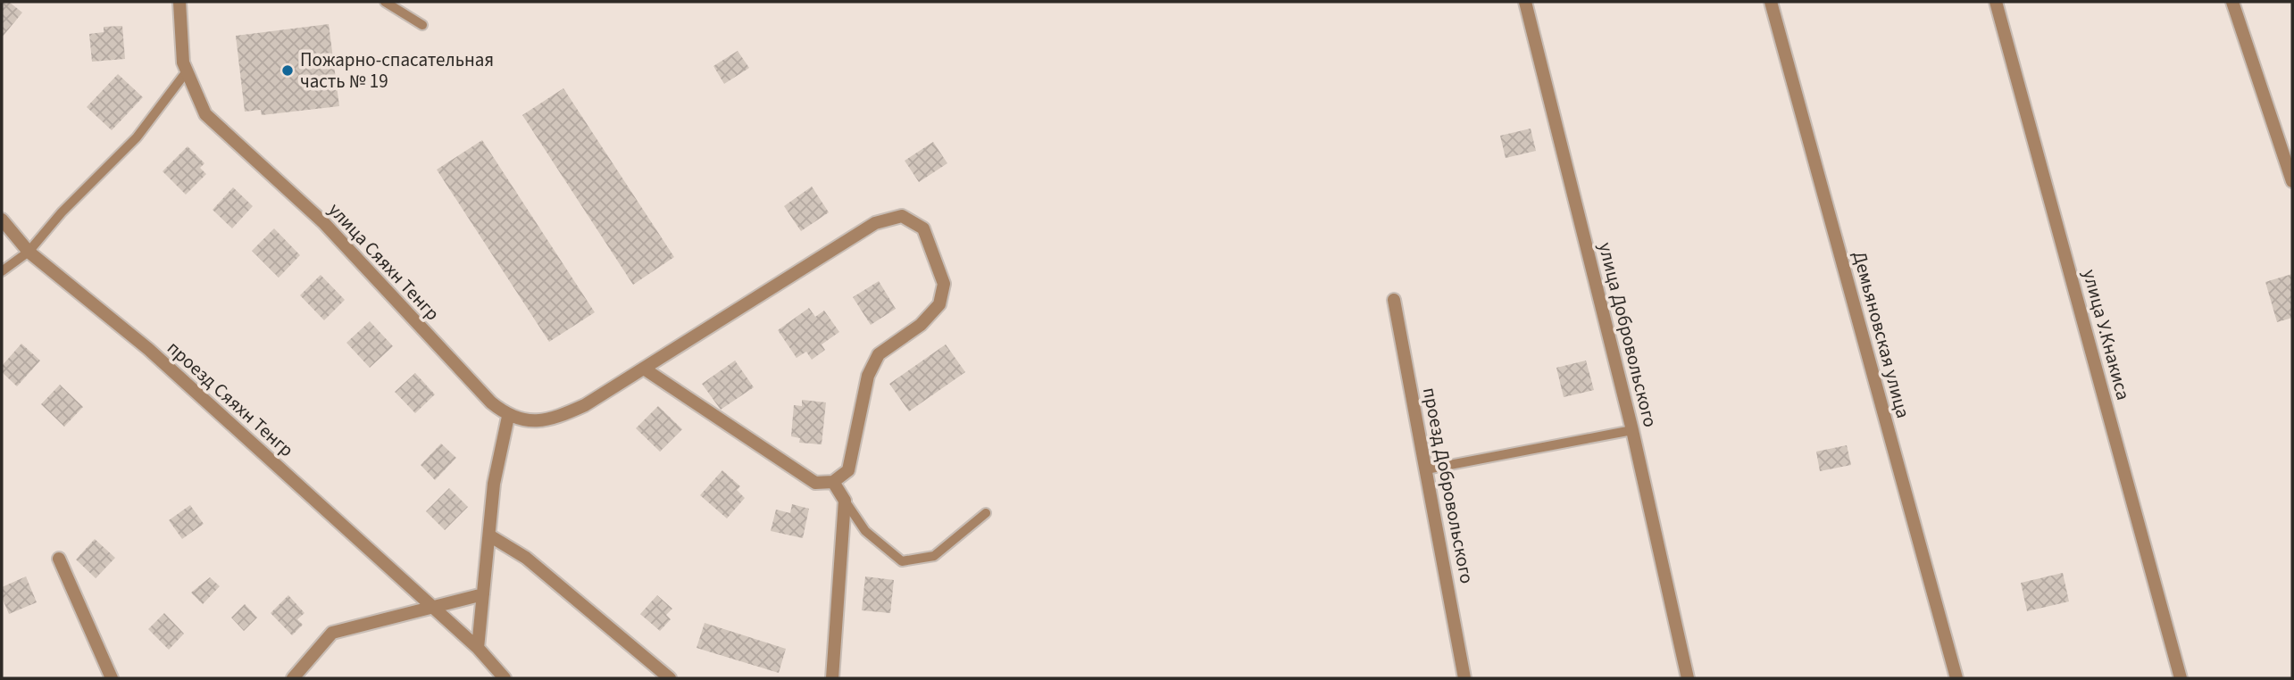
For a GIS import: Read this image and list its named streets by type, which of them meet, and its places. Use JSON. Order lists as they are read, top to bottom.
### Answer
{
  "streets": {
    "street": [
      "улица Сяяхн Тенгр",
      "улица Добровольского",
      "Демьяновская улица",
      "улица У.Кнакиса",
      "проезд Сяяхн Тенгр",
      "проезд Добровольского"
    ]
  },
  "places": ["Пожарно-спасательная часть № 19"]
}
